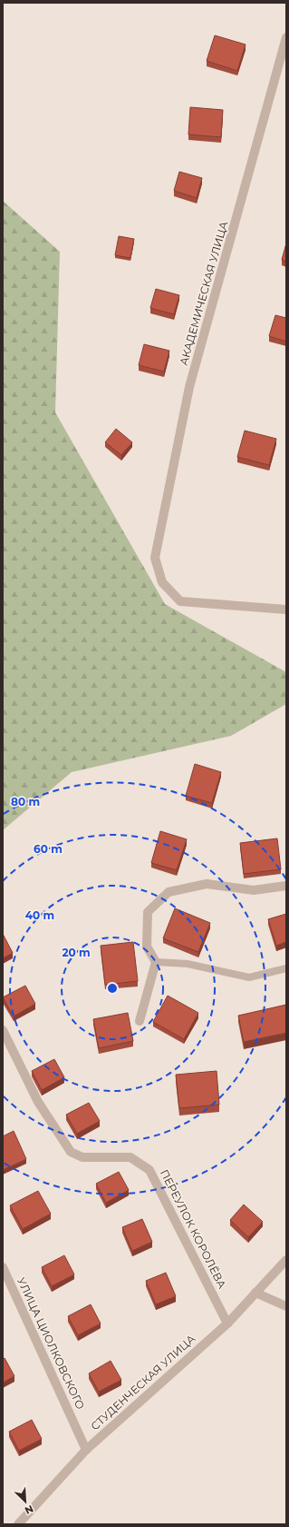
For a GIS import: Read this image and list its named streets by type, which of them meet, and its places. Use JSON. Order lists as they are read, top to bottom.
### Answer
{
  "streets": {
    "street": [
      "АКАДЕМИЧЕСКАЯ УЛИЦА",
      "ПЕРЕУЛОК КОРОЛЁВА",
      "УЛИЦА ЦИОЛКОВСКОГО",
      "СТУДЕНЧЕСКАЯ УЛИЦА"
    ]
  },
  "crossings": [
    ["ПЕРЕУЛОК КОРОЛЁВА", "СТУДЕНЧЕСКАЯ УЛИЦА"],
    ["УЛИЦА ЦИОЛКОВСКОГО", "СТУДЕНЧЕСКАЯ УЛИЦА"]
  ],
  "north": "bottom right",
  "rings": [
    "80 m",
    "60 m",
    "40 m",
    "20 m"
  ]
}
